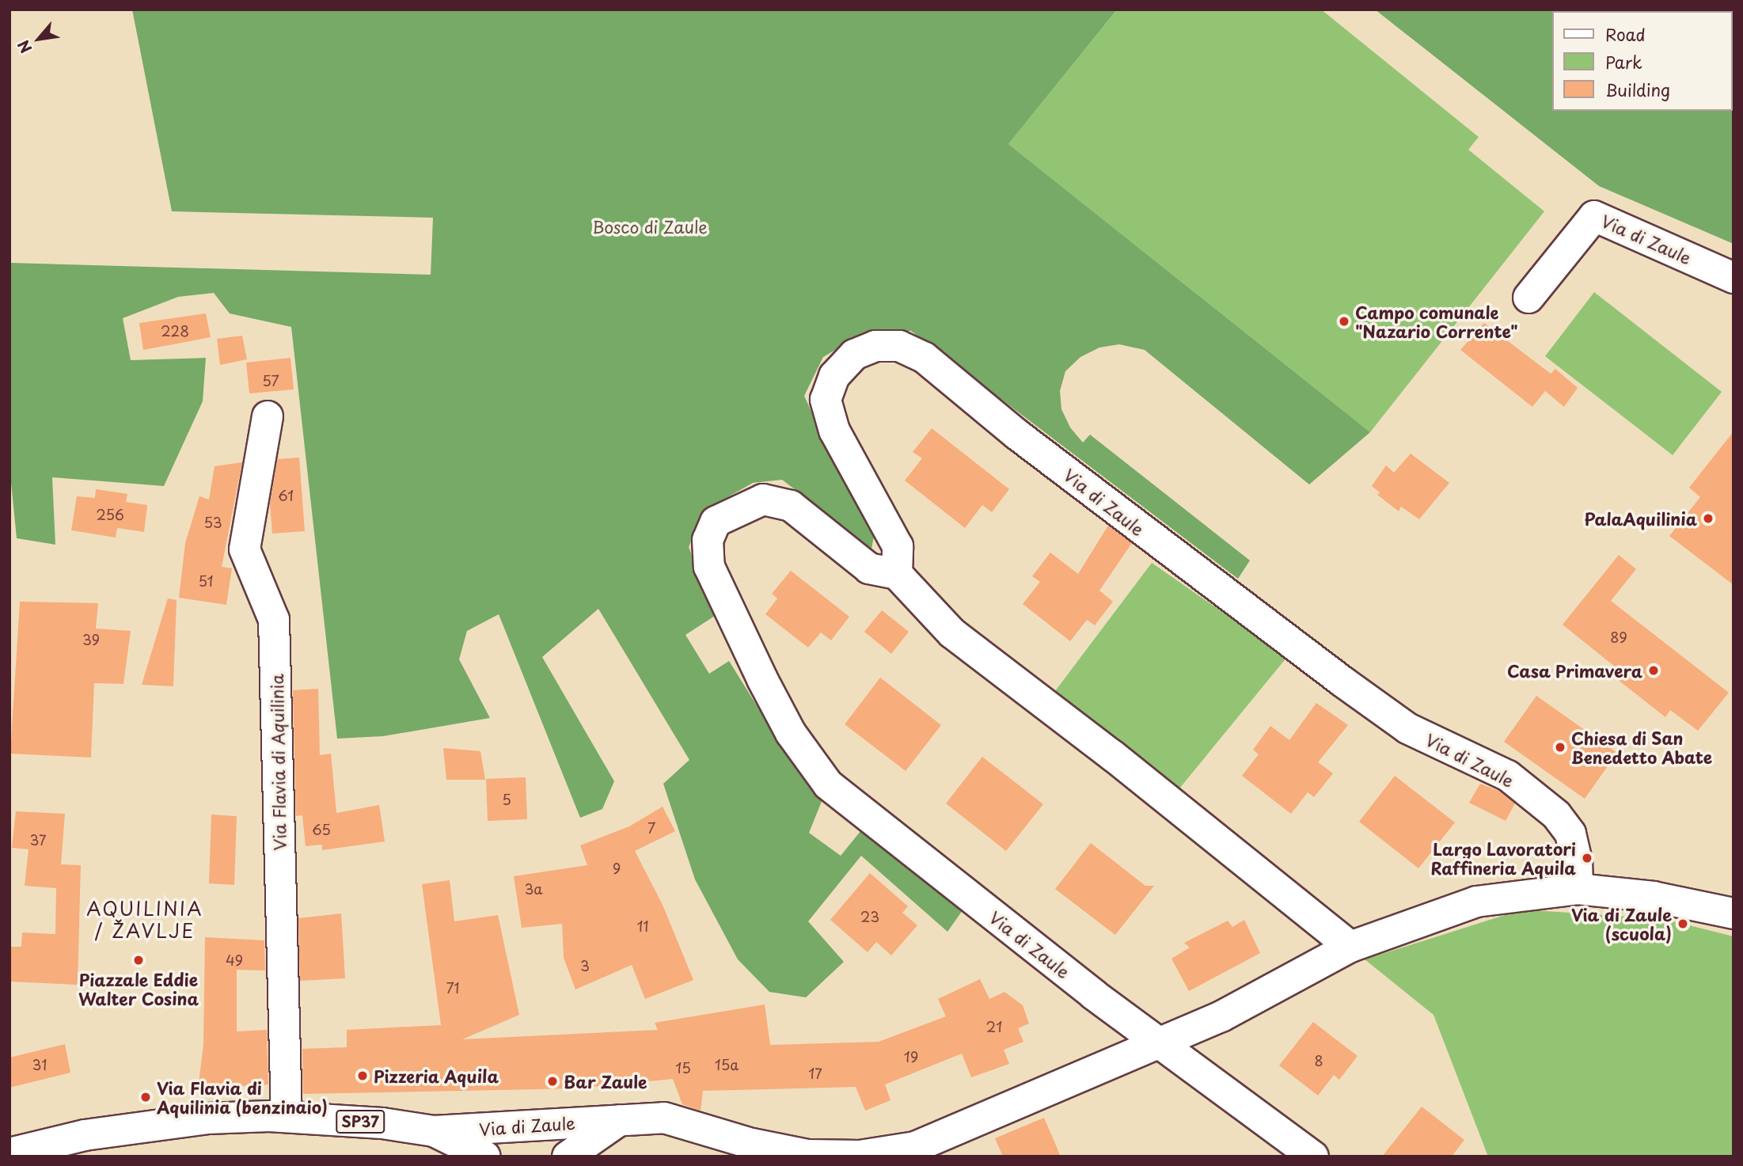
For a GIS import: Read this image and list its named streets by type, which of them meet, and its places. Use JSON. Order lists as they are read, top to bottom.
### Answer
{
  "streets": {
    "street": ["Via di Zaule", "Via Flavia di Aquilinia", "SP37"]
  },
  "crossings": [
    ["Via di Zaule", "SP37"],
    ["Via Flavia di Aquilinia", "SP37"]
  ],
  "districts": ["AQUILINIA / ŽAVLJE"],
  "parks": ["Bosco di Zaule"],
  "places": [
    "Campo comunale \"Nazario Corrente\"",
    "PalaAquilinia",
    "Casa Primavera",
    "Chiesa di San Benedetto Abate",
    "Largo Lavoratori Raffineria Aquila",
    "Via di Zaule (scuola)",
    "Piazzale Eddie Walter Cosina",
    "Pizzeria Aquila",
    "Bar Zaule",
    "Via Flavia di Aquilinia (benzinaio)"
  ],
  "house_numbers": [
    "228",
    "57",
    "61",
    "256",
    "53",
    "51",
    "89",
    "39",
    "5",
    "7",
    "65",
    "37",
    "9",
    "3a",
    "23",
    "11",
    "49",
    "3",
    "71",
    "21",
    "19",
    "8",
    "31",
    "15a",
    "15",
    "17"
  ],
  "legend": ["Road", "Park", "Building"],
  "north": "bottom left"
}
